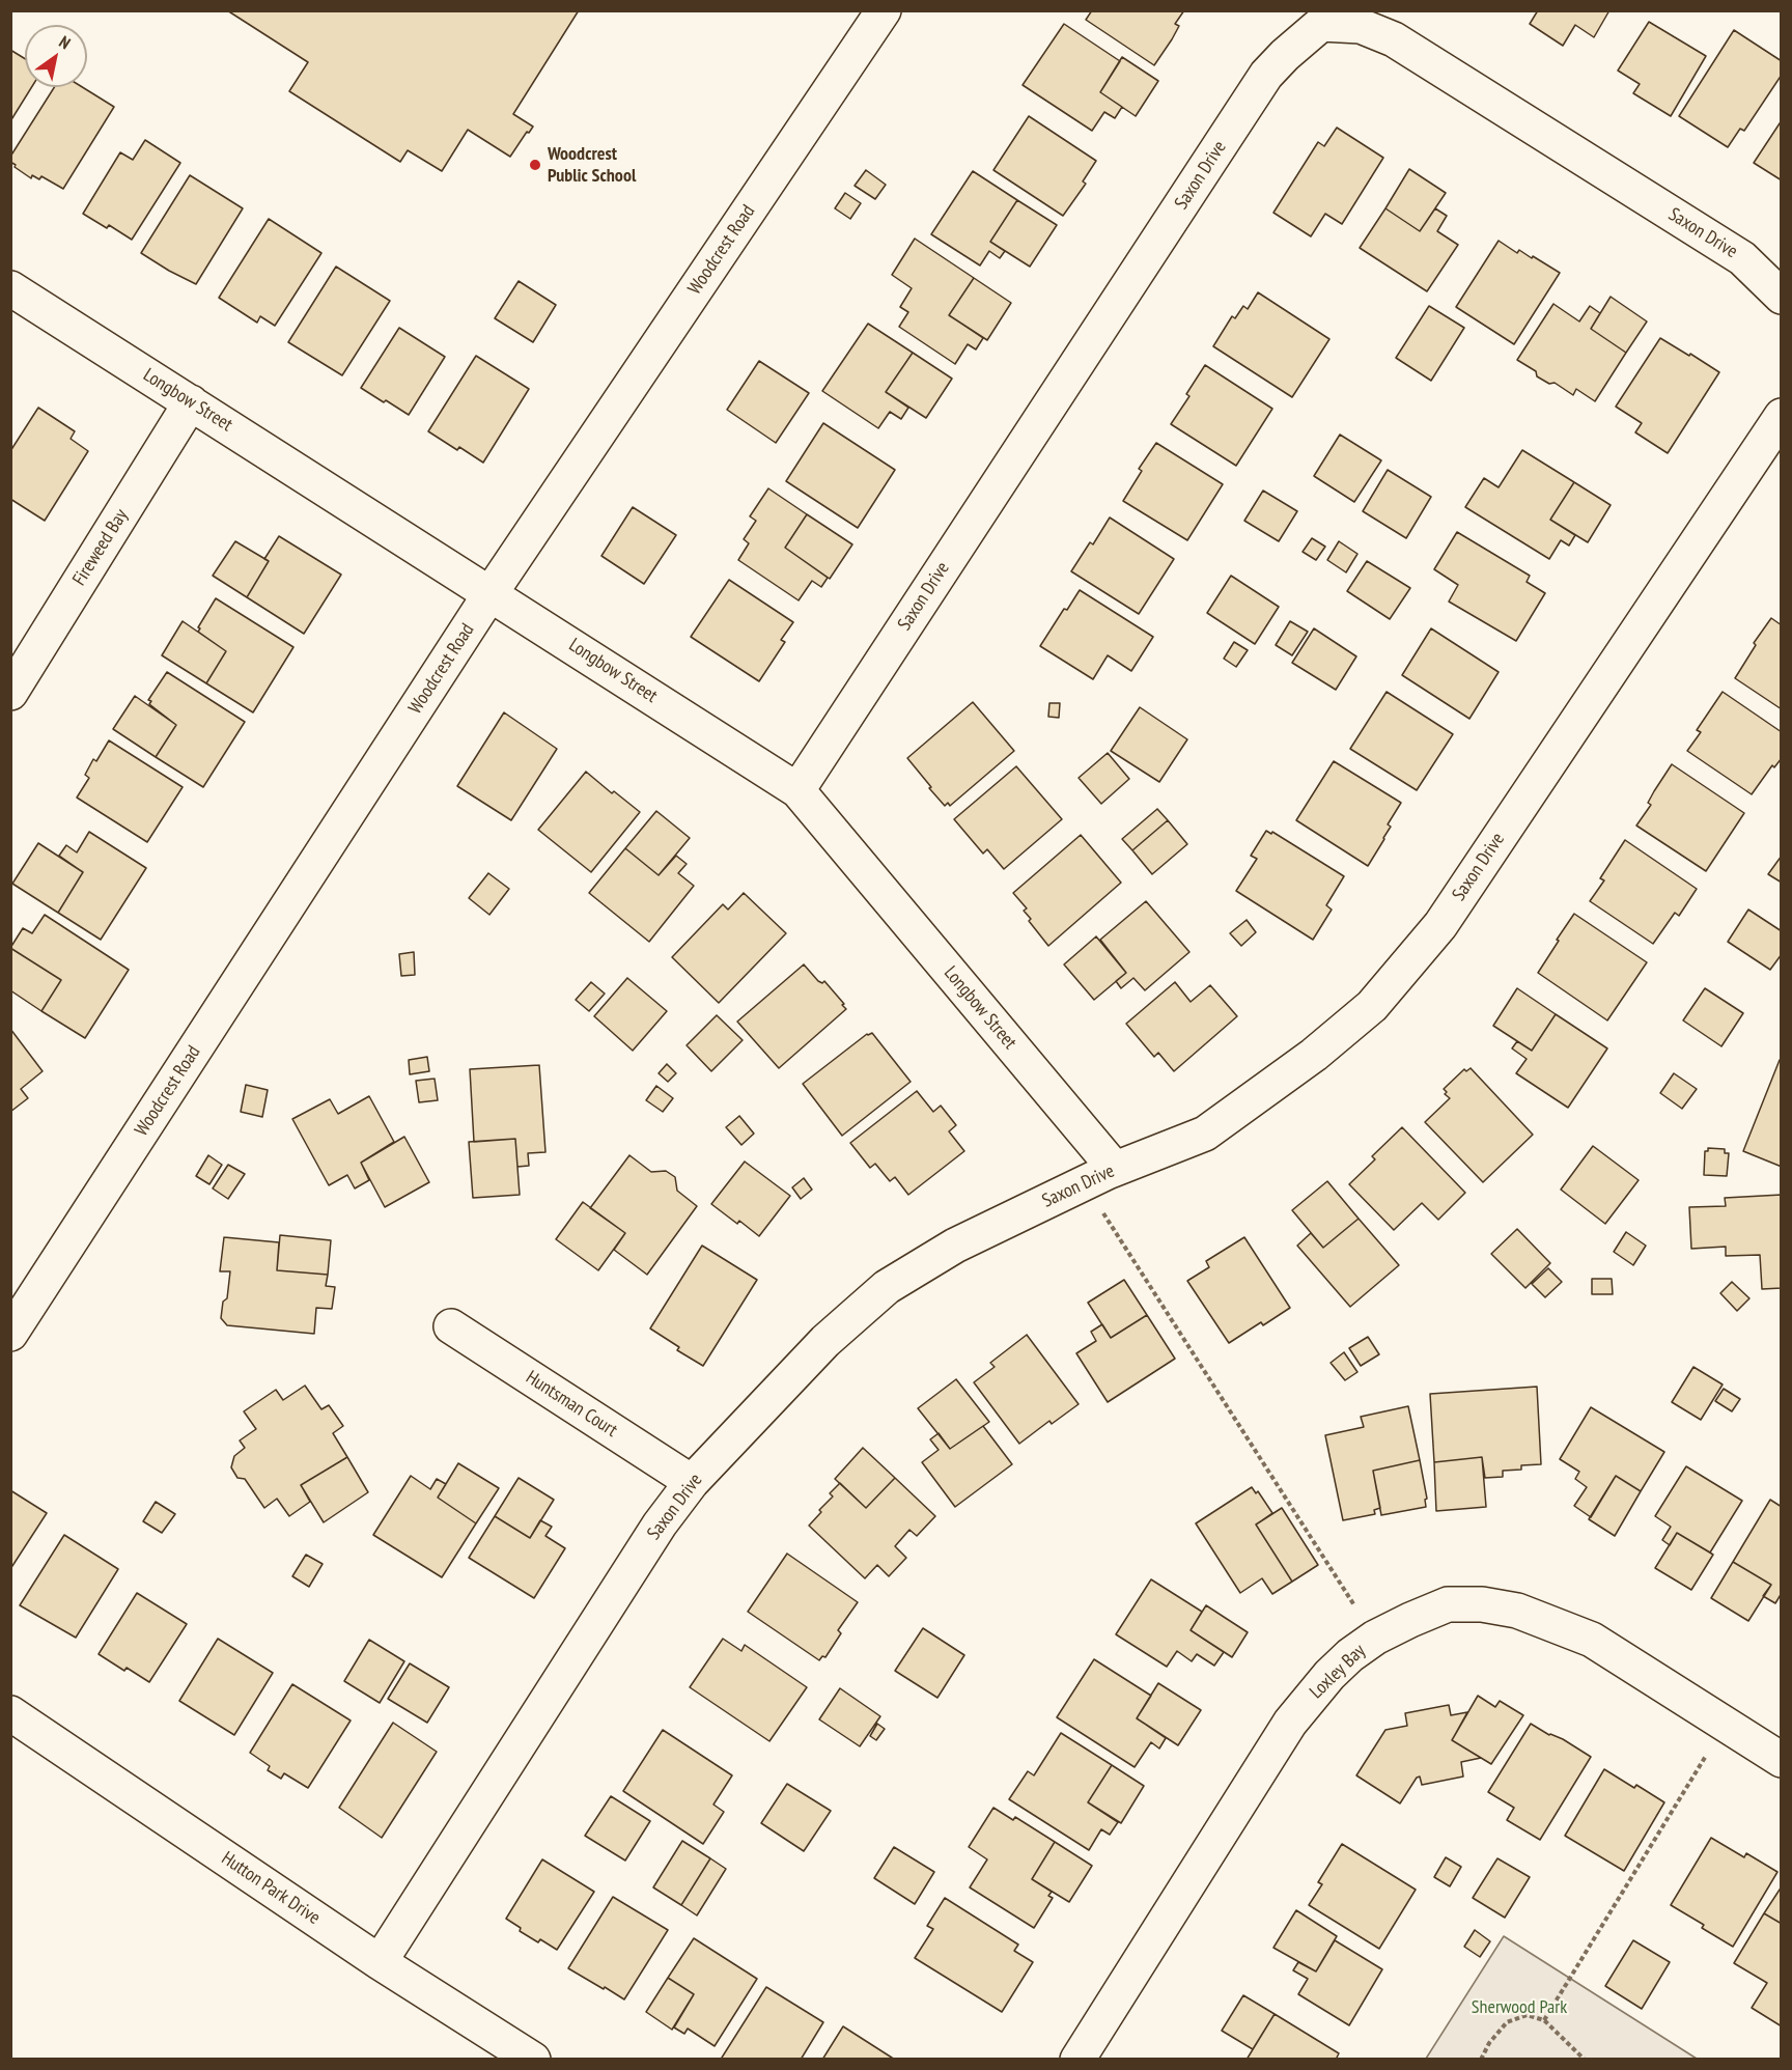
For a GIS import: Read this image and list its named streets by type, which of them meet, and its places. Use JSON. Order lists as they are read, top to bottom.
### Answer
{
  "streets": {
    "street": [
      "Saxon Drive",
      "Woodcrest Road",
      "Longbow Street",
      "Fireweed Bay",
      "Huntsman Court",
      "Loxley Bay",
      "Hutton Park Drive"
    ]
  },
  "crossings": [
    ["Saxon Drive", "Longbow Street"],
    ["Saxon Drive", "Huntsman Court"],
    ["Saxon Drive", "Hutton Park Drive"],
    ["Woodcrest Road", "Longbow Street"],
    ["Longbow Street", "Fireweed Bay"]
  ],
  "parks": ["Sherwood Park"],
  "places": ["Woodcrest Public School"],
  "north": "top right"
}
